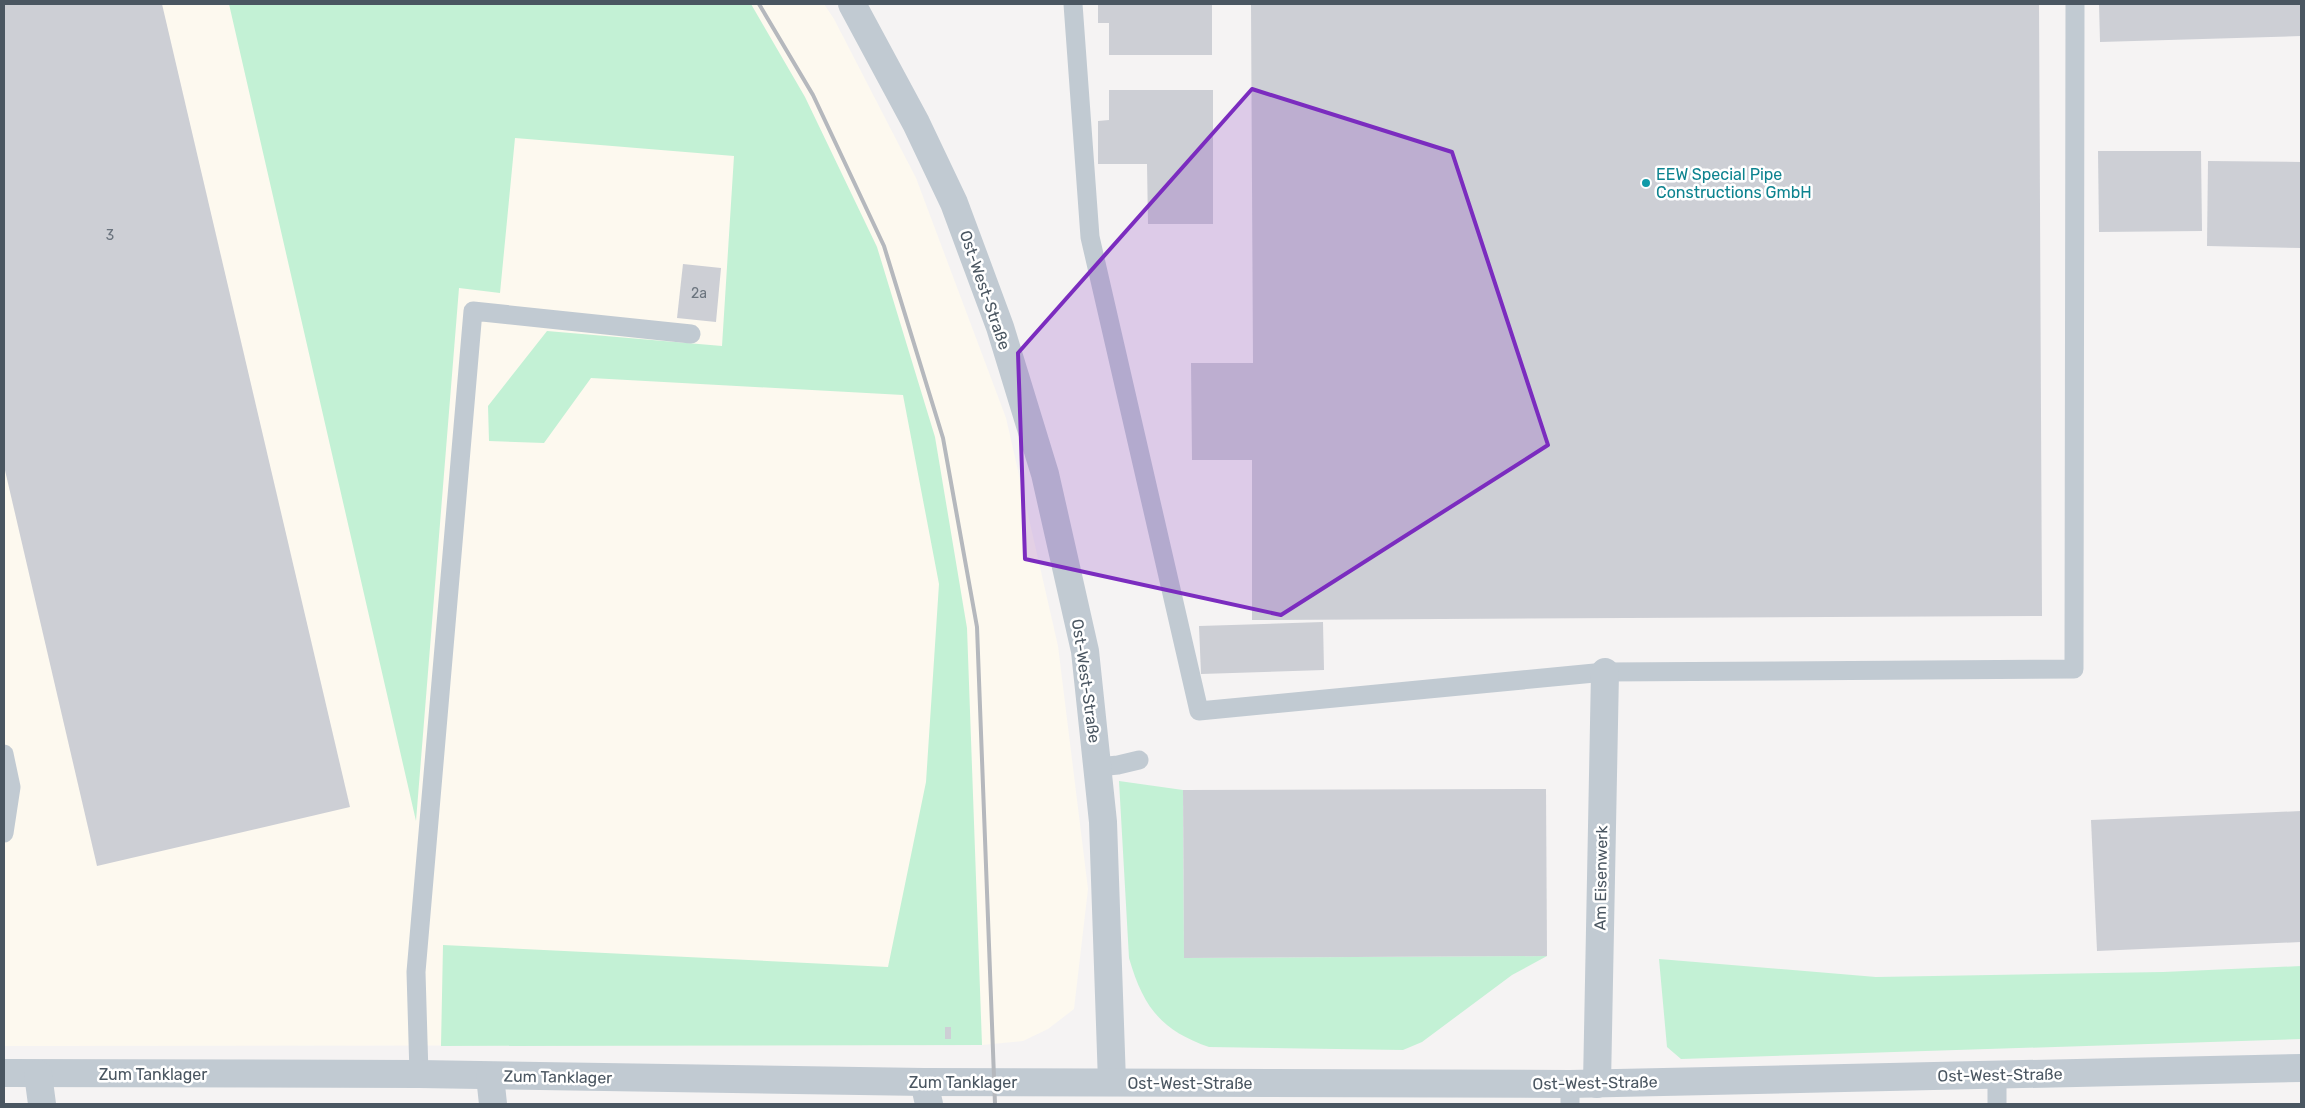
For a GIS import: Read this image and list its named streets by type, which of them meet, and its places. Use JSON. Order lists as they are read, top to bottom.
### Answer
{
  "streets": {
    "street": ["Ost-West-Straße", "Am Eisenwerk", "Zum Tanklager"]
  },
  "crossings": [
    ["Ost-West-Straße", "Am Eisenwerk"],
    ["Ost-West-Straße", "Zum Tanklager"]
  ],
  "places": ["EEW Special Pipe Constructions GmbH"],
  "house_numbers": ["3", "2a"]
}
